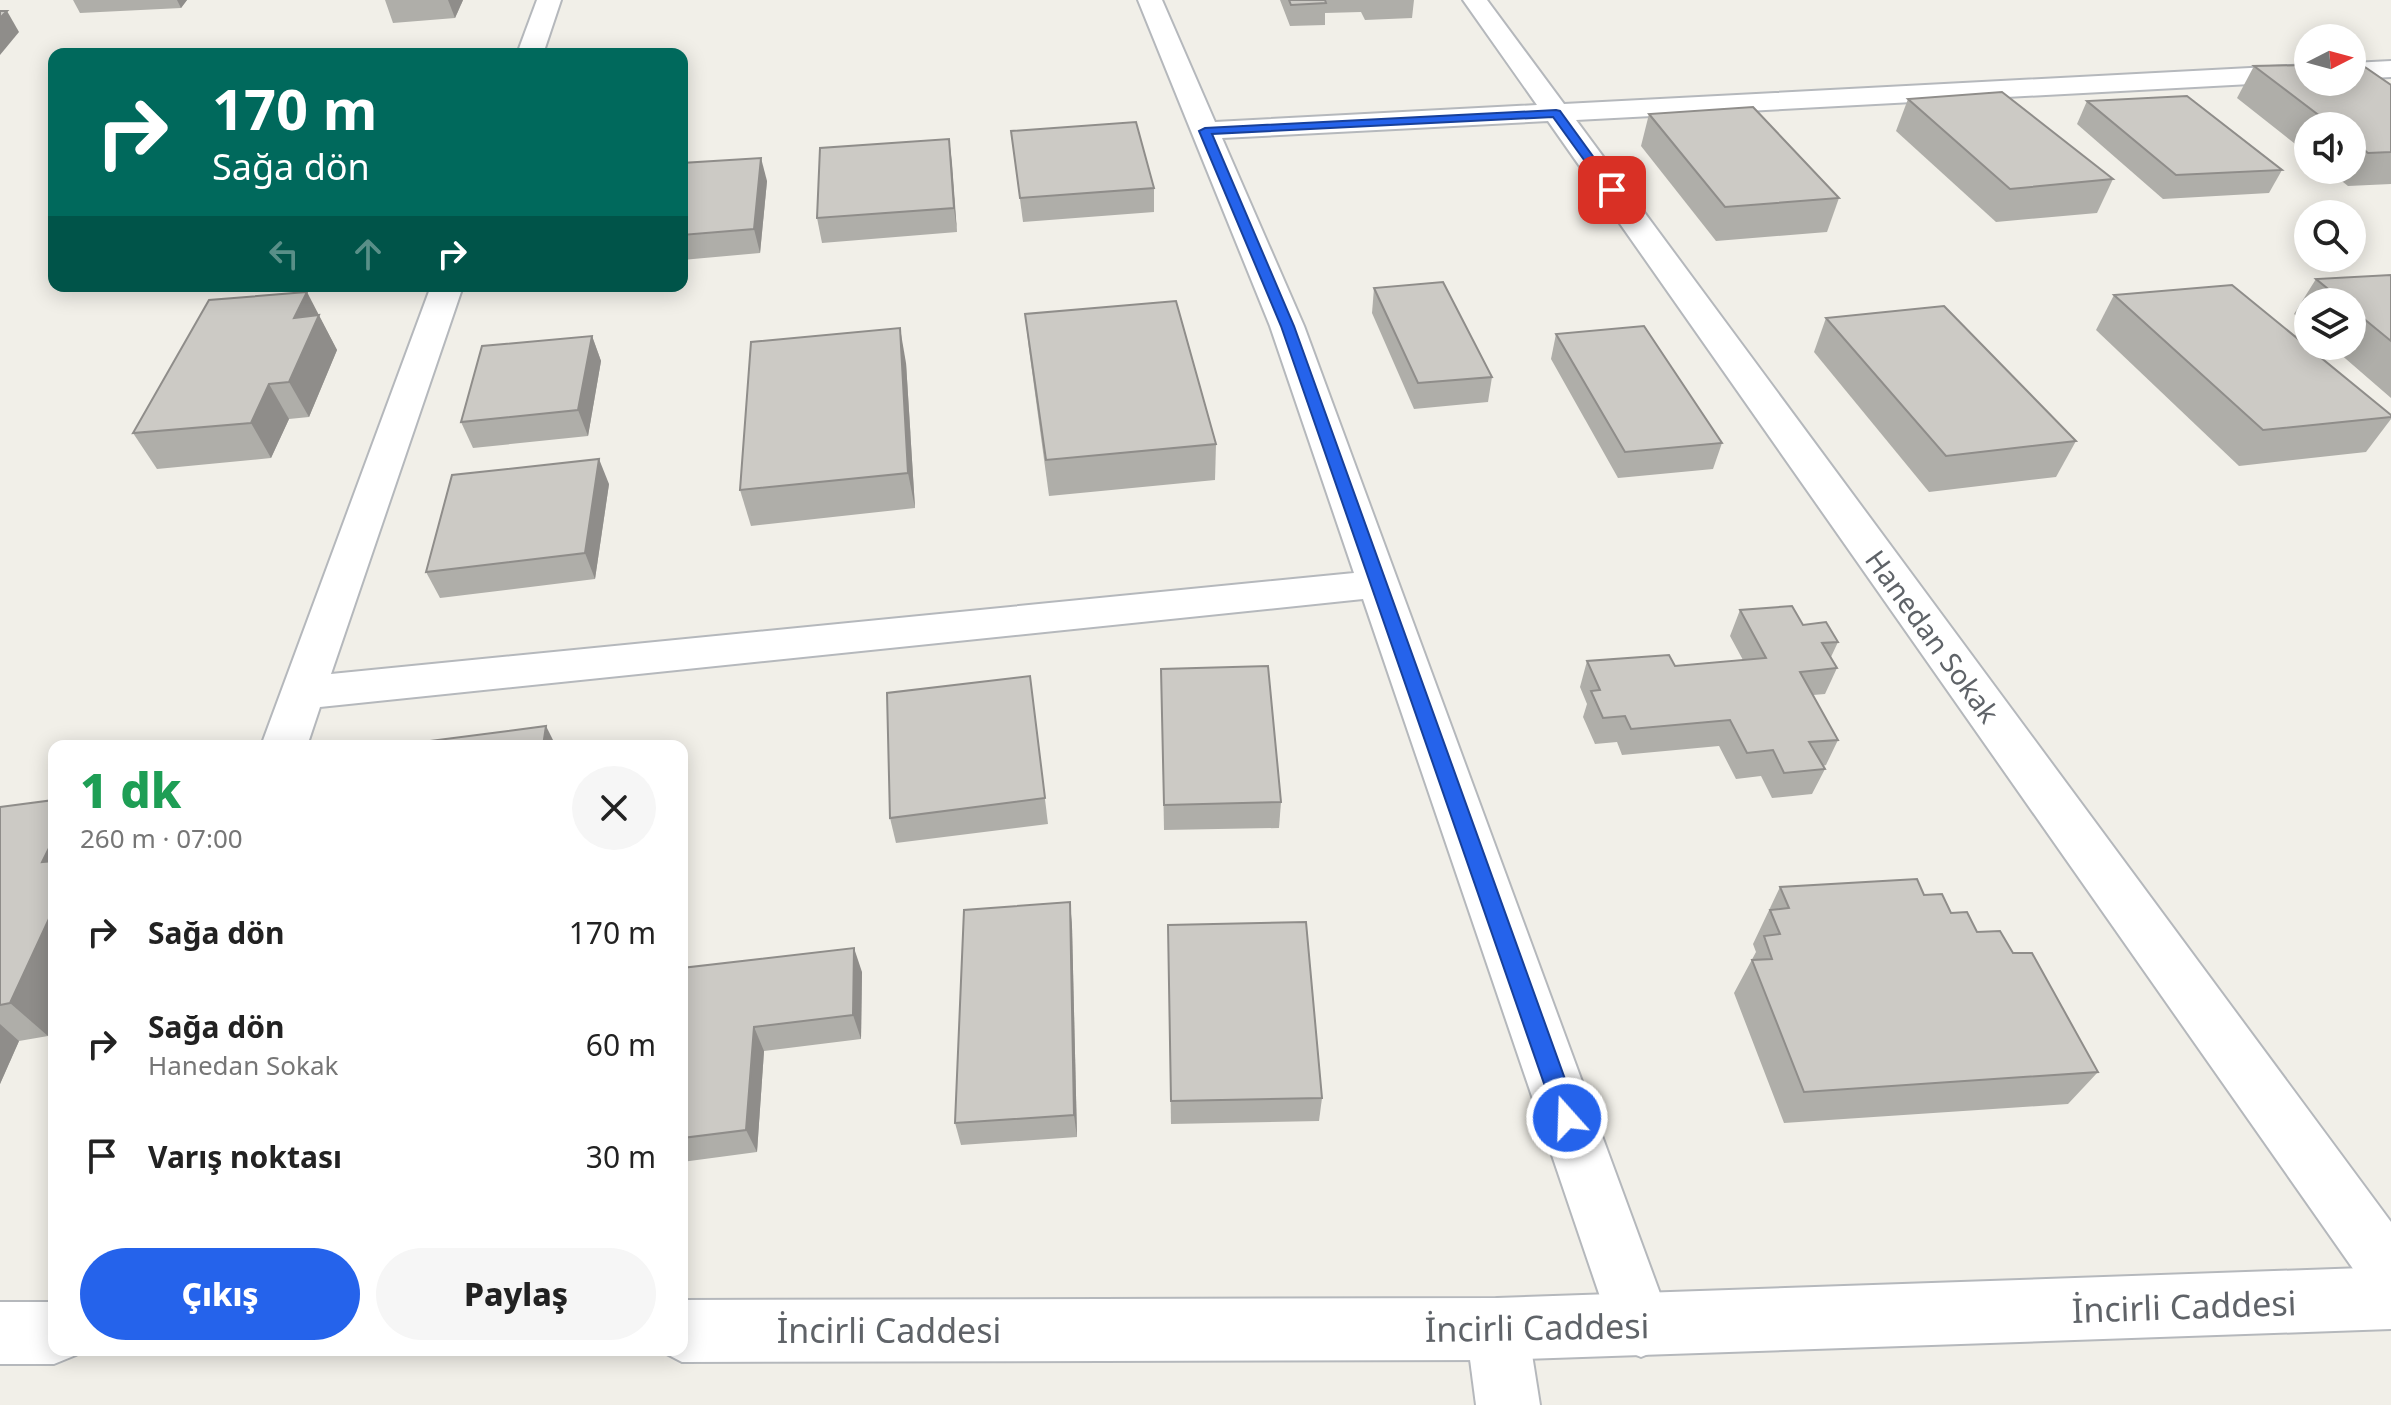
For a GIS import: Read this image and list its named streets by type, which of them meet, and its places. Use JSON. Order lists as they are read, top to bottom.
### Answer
{
  "streets": {
    "street": ["Hanedan Sokak", "İncirli Caddesi"]
  },
  "north": "right",
  "page": {
    "turn": ["170 m", "Sağa dön"],
    "heading": ["1 dk", "260 m · 07:00"],
    "list": [
      {
        "name": "Sağa dön",
        "value": "170 m"
      },
      {
        "name": "Sağa dön",
        "note": "Hanedan Sokak",
        "value": "60 m"
      },
      {
        "name": "Varış noktası",
        "value": "30 m"
      }
    ],
    "buttons": ["Çıkış", "Paylaş"]
  }
}
